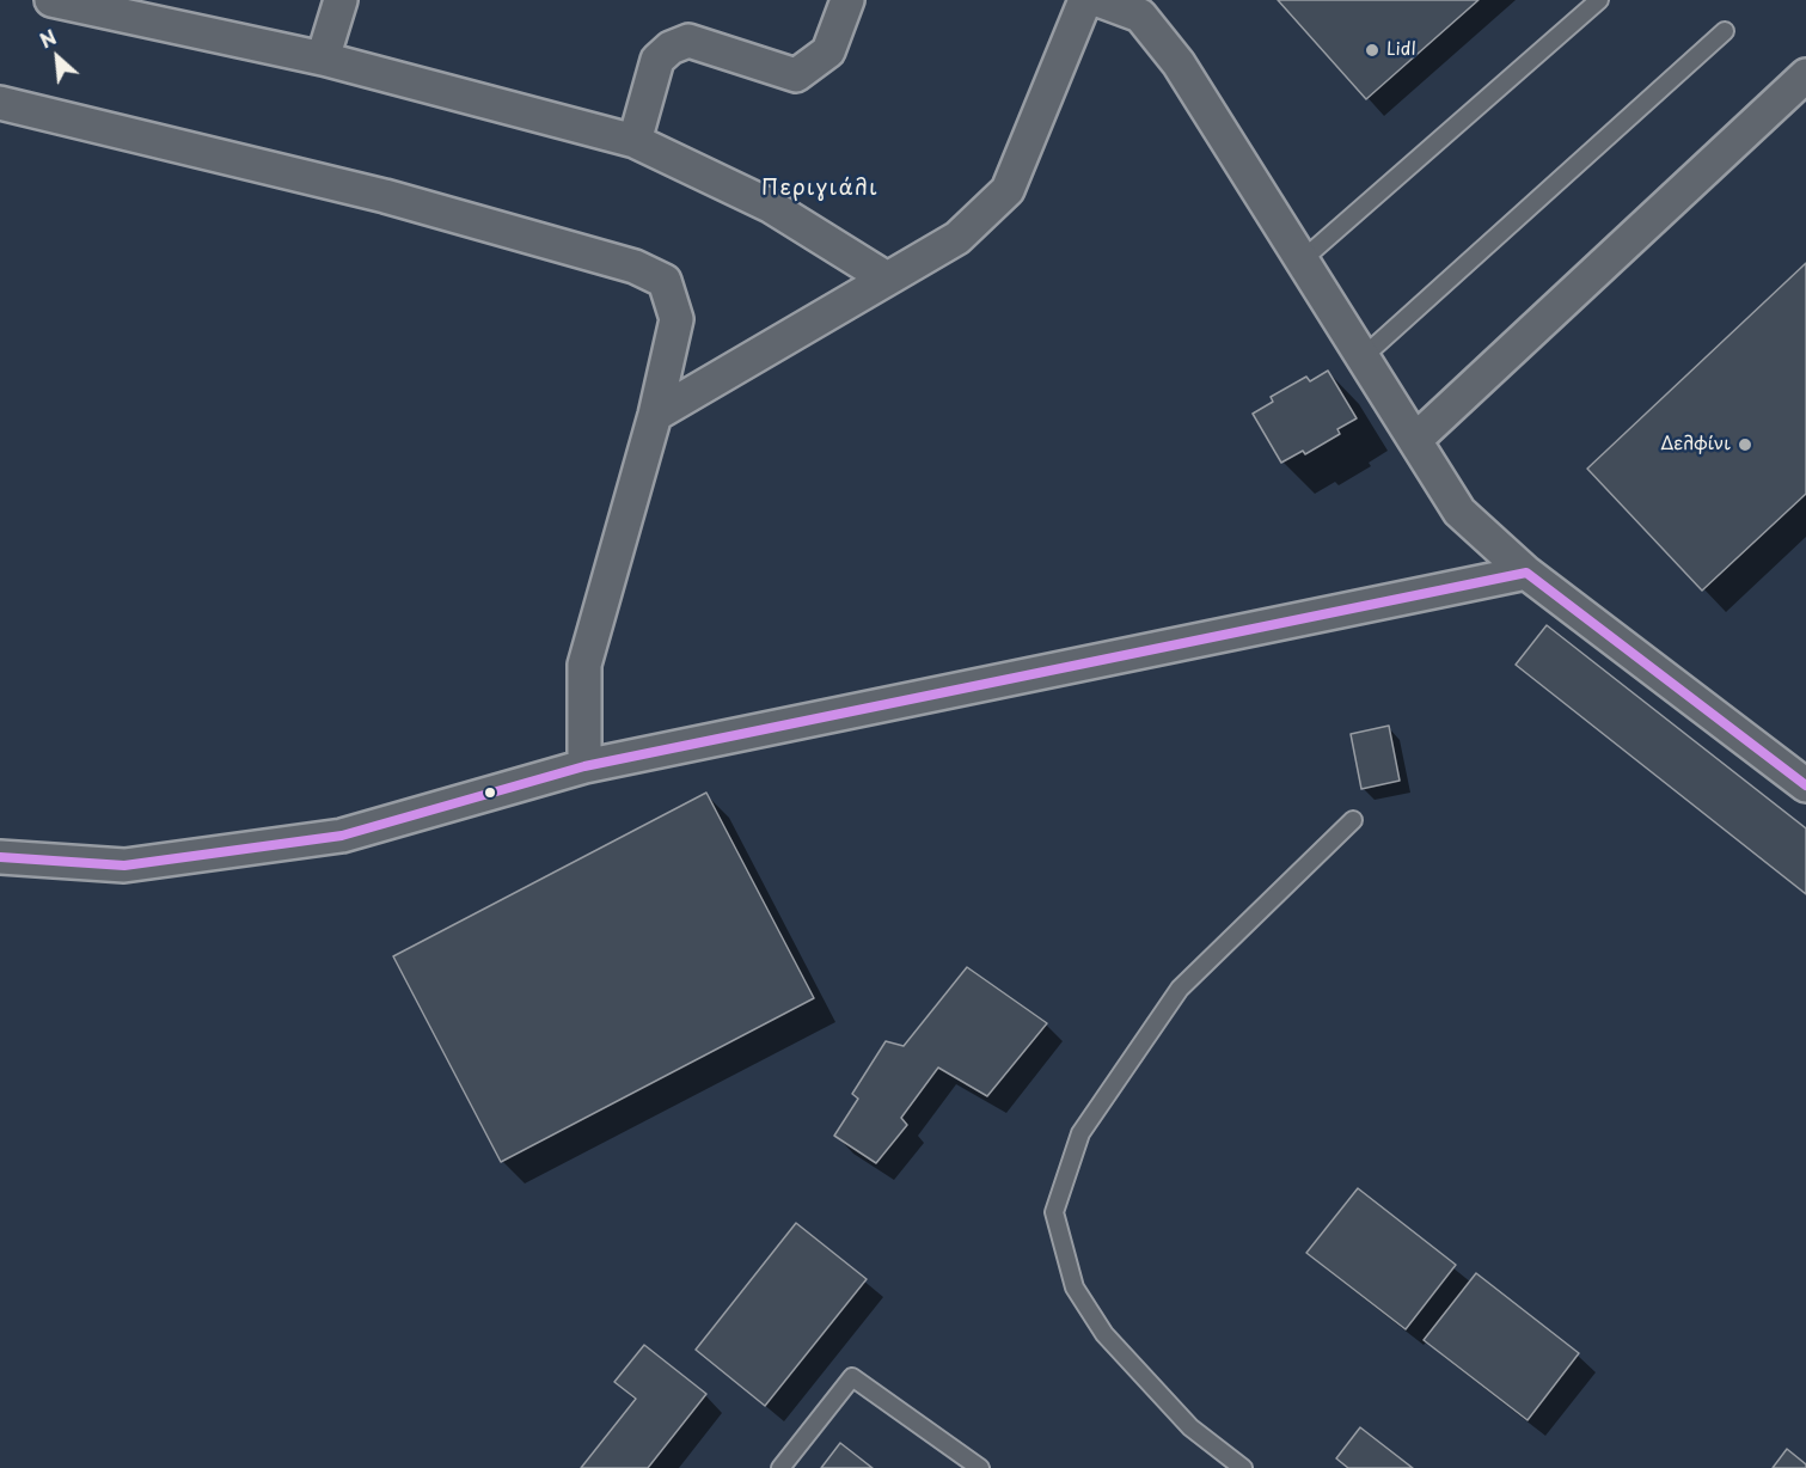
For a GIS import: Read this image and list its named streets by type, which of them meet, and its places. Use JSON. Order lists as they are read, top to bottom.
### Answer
{
  "districts": ["Περιγιάλι"],
  "places": ["Lidl", "Δελφίνι"],
  "north": "top left"
}
